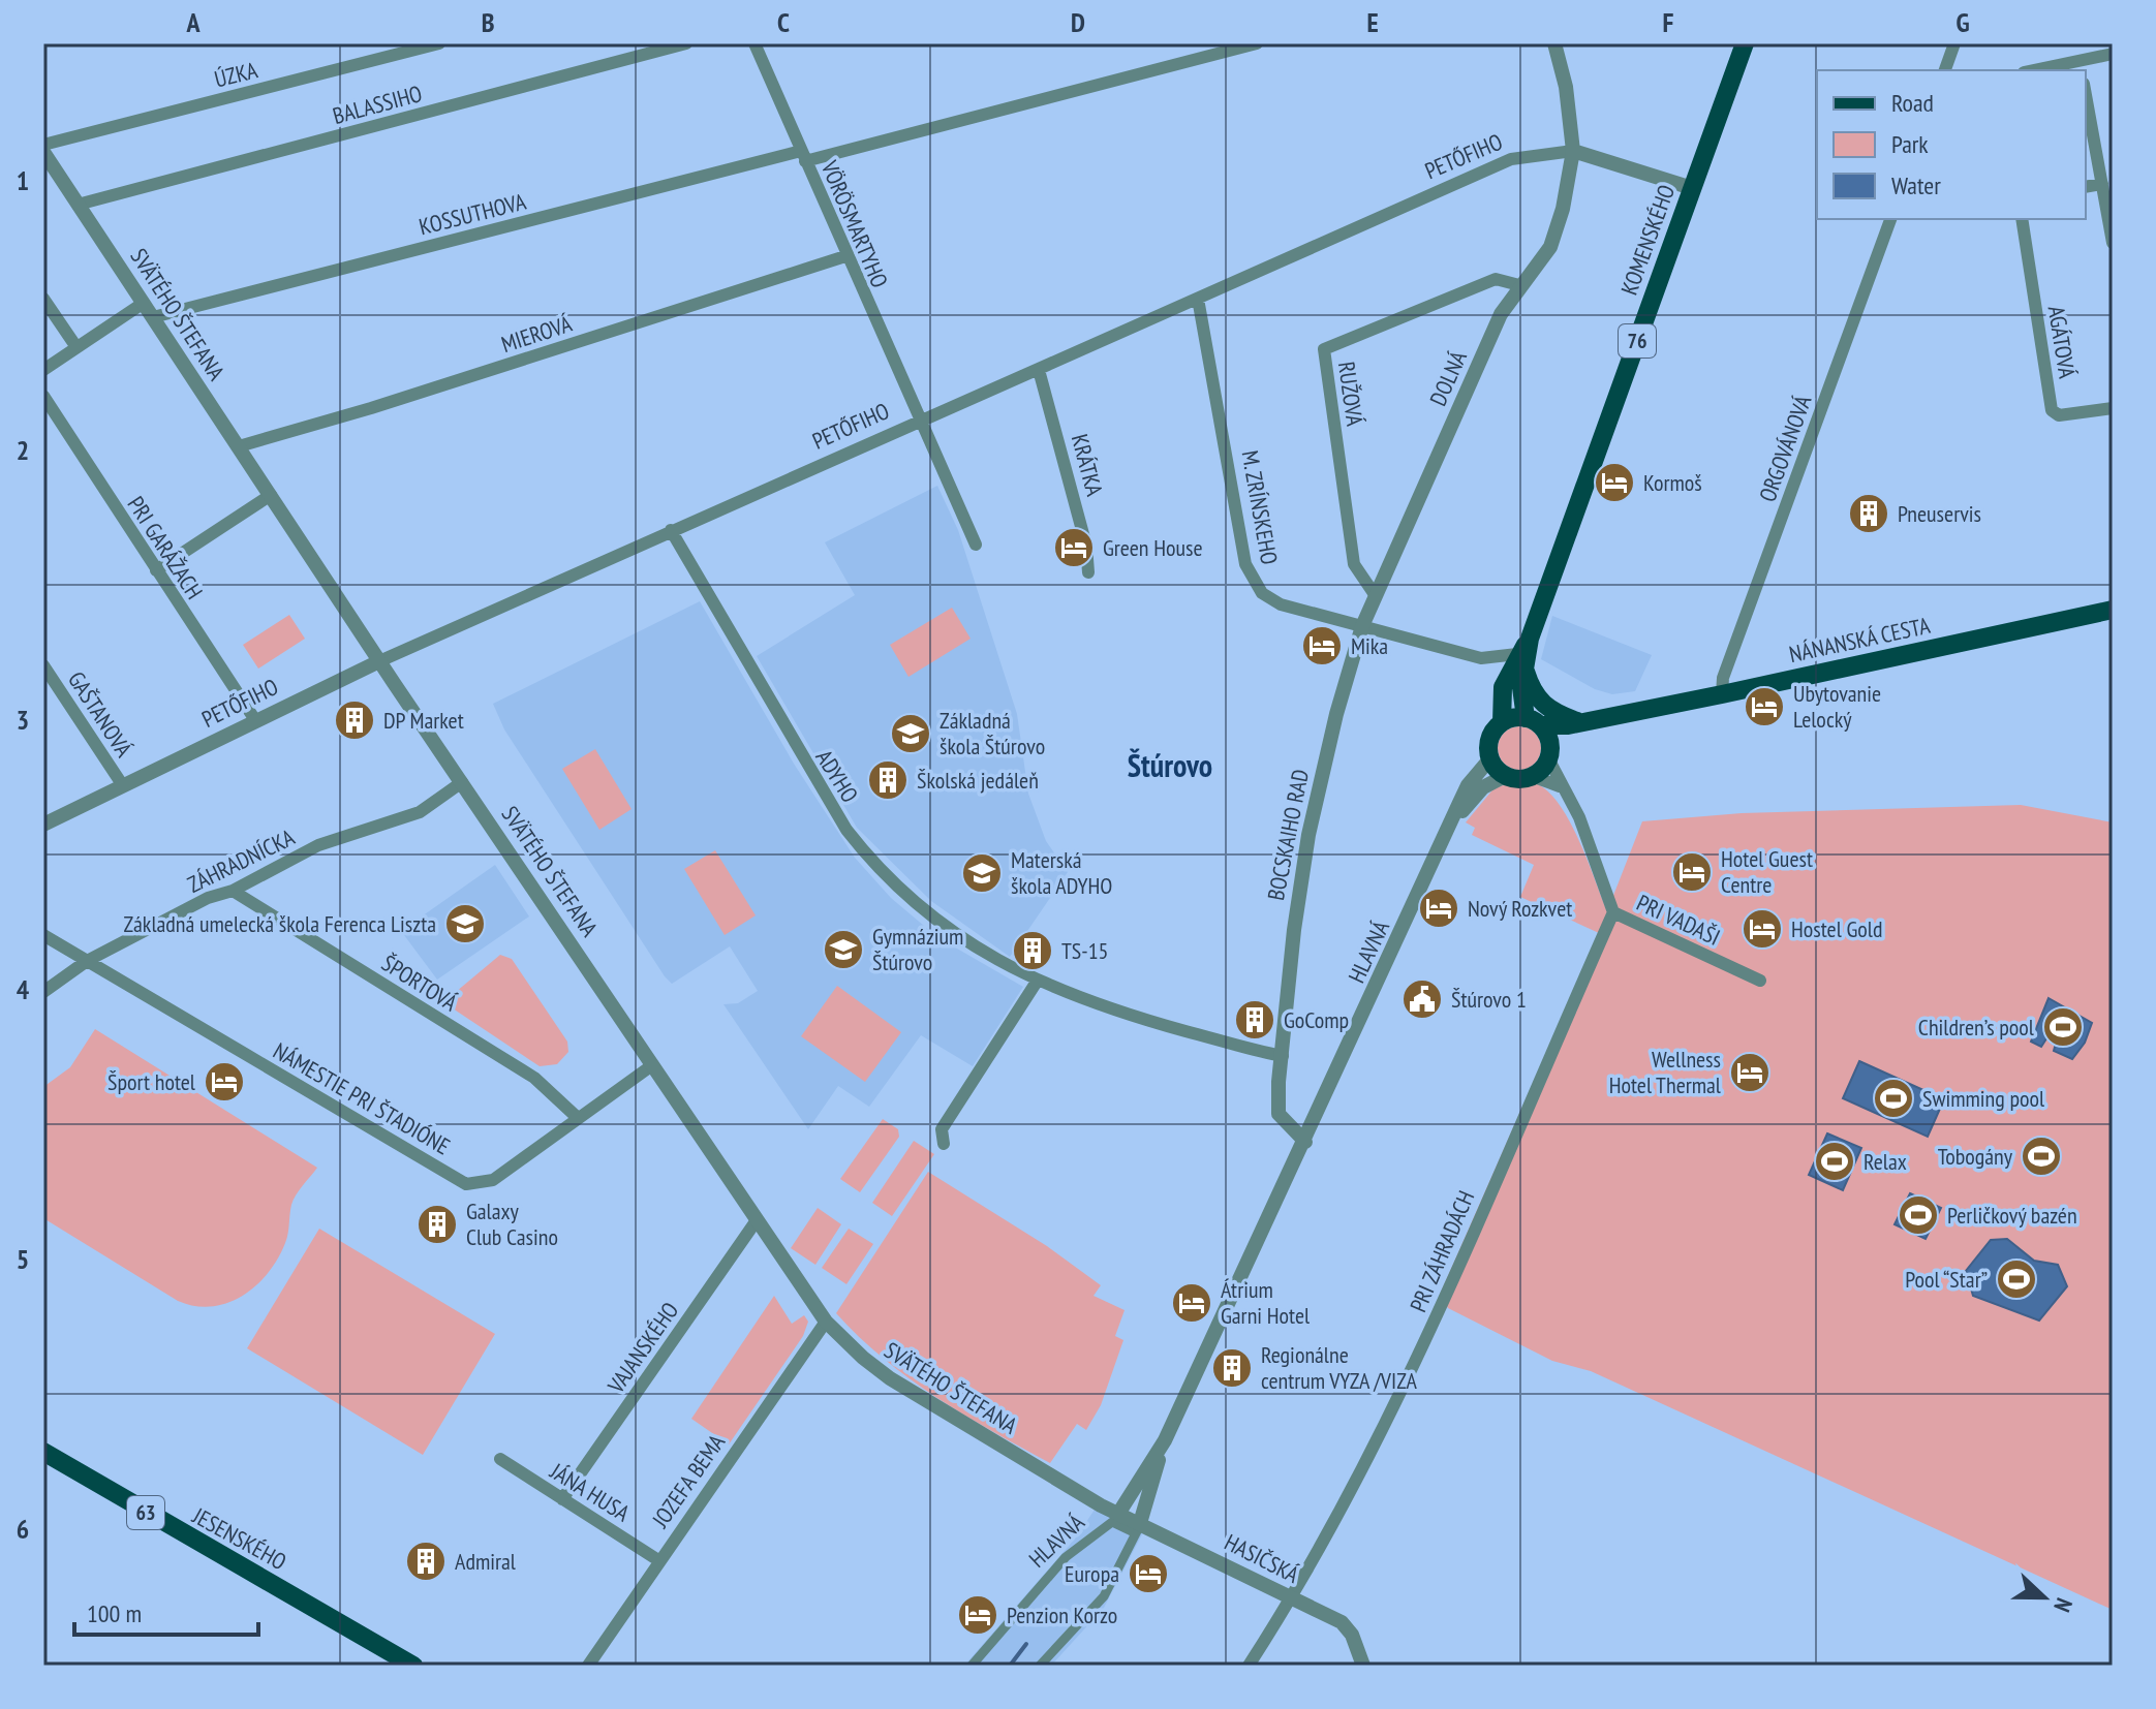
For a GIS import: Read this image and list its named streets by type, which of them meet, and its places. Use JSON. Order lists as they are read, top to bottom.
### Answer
{
  "streets": {
    "main road": [
      "KOMENSKÉHO",
      "76",
      "NÁNANSKÁ CESTA",
      "63",
      "JESENSKÉHO"
    ],
    "street": [
      "ÚZKA",
      "BALASSIHO",
      "PETŐFIHO",
      "KOSSUTHOVA",
      "VÖRÖSMARTYHO",
      "SVÄTÉHO ŠTEFANA",
      "MIEROVÁ",
      "AGÁTOVÁ",
      "DOLNÁ",
      "RUŽOVÁ",
      "ORGOVÁNOVÁ",
      "KRÁTKA",
      "M. ZRÍNSKEHO",
      "PRI GARÁŽACH",
      "GAŠTANOVÁ",
      "ADYHO",
      "BOCSKAIHO RAD",
      "ZÁHRADNÍCKA",
      "PRI VADAŠI",
      "HLAVNÁ",
      "ŠPORTOVÁ",
      "NÁMESTIE PRI ŠTADIÓNE",
      "PRI ZÁHRADÁCH",
      "VAJANSKÉHO",
      "JOZEFA BEMA",
      "JÁNA HUSA",
      "HASIČSKÁ"
    ]
  },
  "crossings": [
    ["BALASSIHO", "SVÄTÉHO ŠTEFANA"],
    ["PETŐFIHO", "VÖRÖSMARTYHO"],
    ["PETŐFIHO", "KOMENSKÉHO"],
    ["PETŐFIHO", "SVÄTÉHO ŠTEFANA"],
    ["PETŐFIHO", "DOLNÁ"],
    ["PETŐFIHO", "KRÁTKA"],
    ["PETŐFIHO", "M. ZRÍNSKEHO"],
    ["PETŐFIHO", "PRI GARÁŽACH"],
    ["PETŐFIHO", "GAŠTANOVÁ"],
    ["PETŐFIHO", "ADYHO"],
    ["KOSSUTHOVA", "VÖRÖSMARTYHO"],
    ["KOSSUTHOVA", "SVÄTÉHO ŠTEFANA"],
    ["VÖRÖSMARTYHO", "MIEROVÁ"],
    ["KOMENSKÉHO", "76"],
    ["SVÄTÉHO ŠTEFANA", "MIEROVÁ"],
    ["SVÄTÉHO ŠTEFANA", "ZÁHRADNÍCKA"],
    ["SVÄTÉHO ŠTEFANA", "HLAVNÁ"],
    ["SVÄTÉHO ŠTEFANA", "NÁMESTIE PRI ŠTADIÓNE"],
    ["SVÄTÉHO ŠTEFANA", "VAJANSKÉHO"],
    ["SVÄTÉHO ŠTEFANA", "JOZEFA BEMA"],
    ["SVÄTÉHO ŠTEFANA", "HASIČSKÁ"],
    ["76", "NÁNANSKÁ CESTA"],
    ["76", "PRI VADAŠI"],
    ["76", "HLAVNÁ"],
    ["DOLNÁ", "RUŽOVÁ"],
    ["DOLNÁ", "M. ZRÍNSKEHO"],
    ["DOLNÁ", "BOCSKAIHO RAD"],
    ["ORGOVÁNOVÁ", "NÁNANSKÁ CESTA"],
    ["M. ZRÍNSKEHO", "BOCSKAIHO RAD"],
    ["NÁNANSKÁ CESTA", "PRI VADAŠI"],
    ["NÁNANSKÁ CESTA", "HLAVNÁ"],
    ["ADYHO", "BOCSKAIHO RAD"],
    ["ZÁHRADNÍCKA", "ŠPORTOVÁ"],
    ["ZÁHRADNÍCKA", "NÁMESTIE PRI ŠTADIÓNE"],
    ["PRI VADAŠI", "HLAVNÁ"],
    ["PRI VADAŠI", "PRI ZÁHRADÁCH"],
    ["HLAVNÁ", "HASIČSKÁ"],
    ["ŠPORTOVÁ", "NÁMESTIE PRI ŠTADIÓNE"],
    ["PRI ZÁHRADÁCH", "HASIČSKÁ"],
    ["VAJANSKÉHO", "JÁNA HUSA"],
    ["JOZEFA BEMA", "JÁNA HUSA"]
  ],
  "districts": ["Štúrovo"],
  "places": {
    "hotel": [
      "Kormoš",
      "Green House",
      "Mika",
      "Ubytovanie Lelocký",
      "Hotel Guest Centre",
      "Nový Rozkvet",
      "Hostel Gold",
      "Wellness Hotel Thermal",
      "Šport hotel",
      "Átrium Garni Hotel",
      "Europa",
      "Penzion Korzo"
    ],
    "building": [
      "Pneuservis",
      "DP Market",
      "Školská jedáleň",
      "TS-15",
      "GoComp",
      "Galaxy Club Casino",
      "Regionálne centrum VYZA /VIZA",
      "Admiral"
    ],
    "school or university": [
      "Základná škola Štúrovo",
      "Materská škola ADYHO",
      "Základná umelecká škola Ferenca Liszta",
      "Gymnázium Štúrovo"
    ],
    "public building": ["Štúrovo 1"],
    "sports": [
      "Children’s pool",
      "Swimming pool",
      "Tobogány",
      "Relax",
      "Perličkový bazén",
      "Pool “Star”"
    ]
  },
  "legend": ["Road", "Park", "Water"],
  "scale_bar": "100 m",
  "north": "right",
  "grid": {
    "columns": [
      "A",
      "B",
      "C",
      "D",
      "E",
      "F",
      "G"
    ],
    "rows": [
      "1",
      "2",
      "3",
      "4",
      "5",
      "6"
    ]
  }
}
